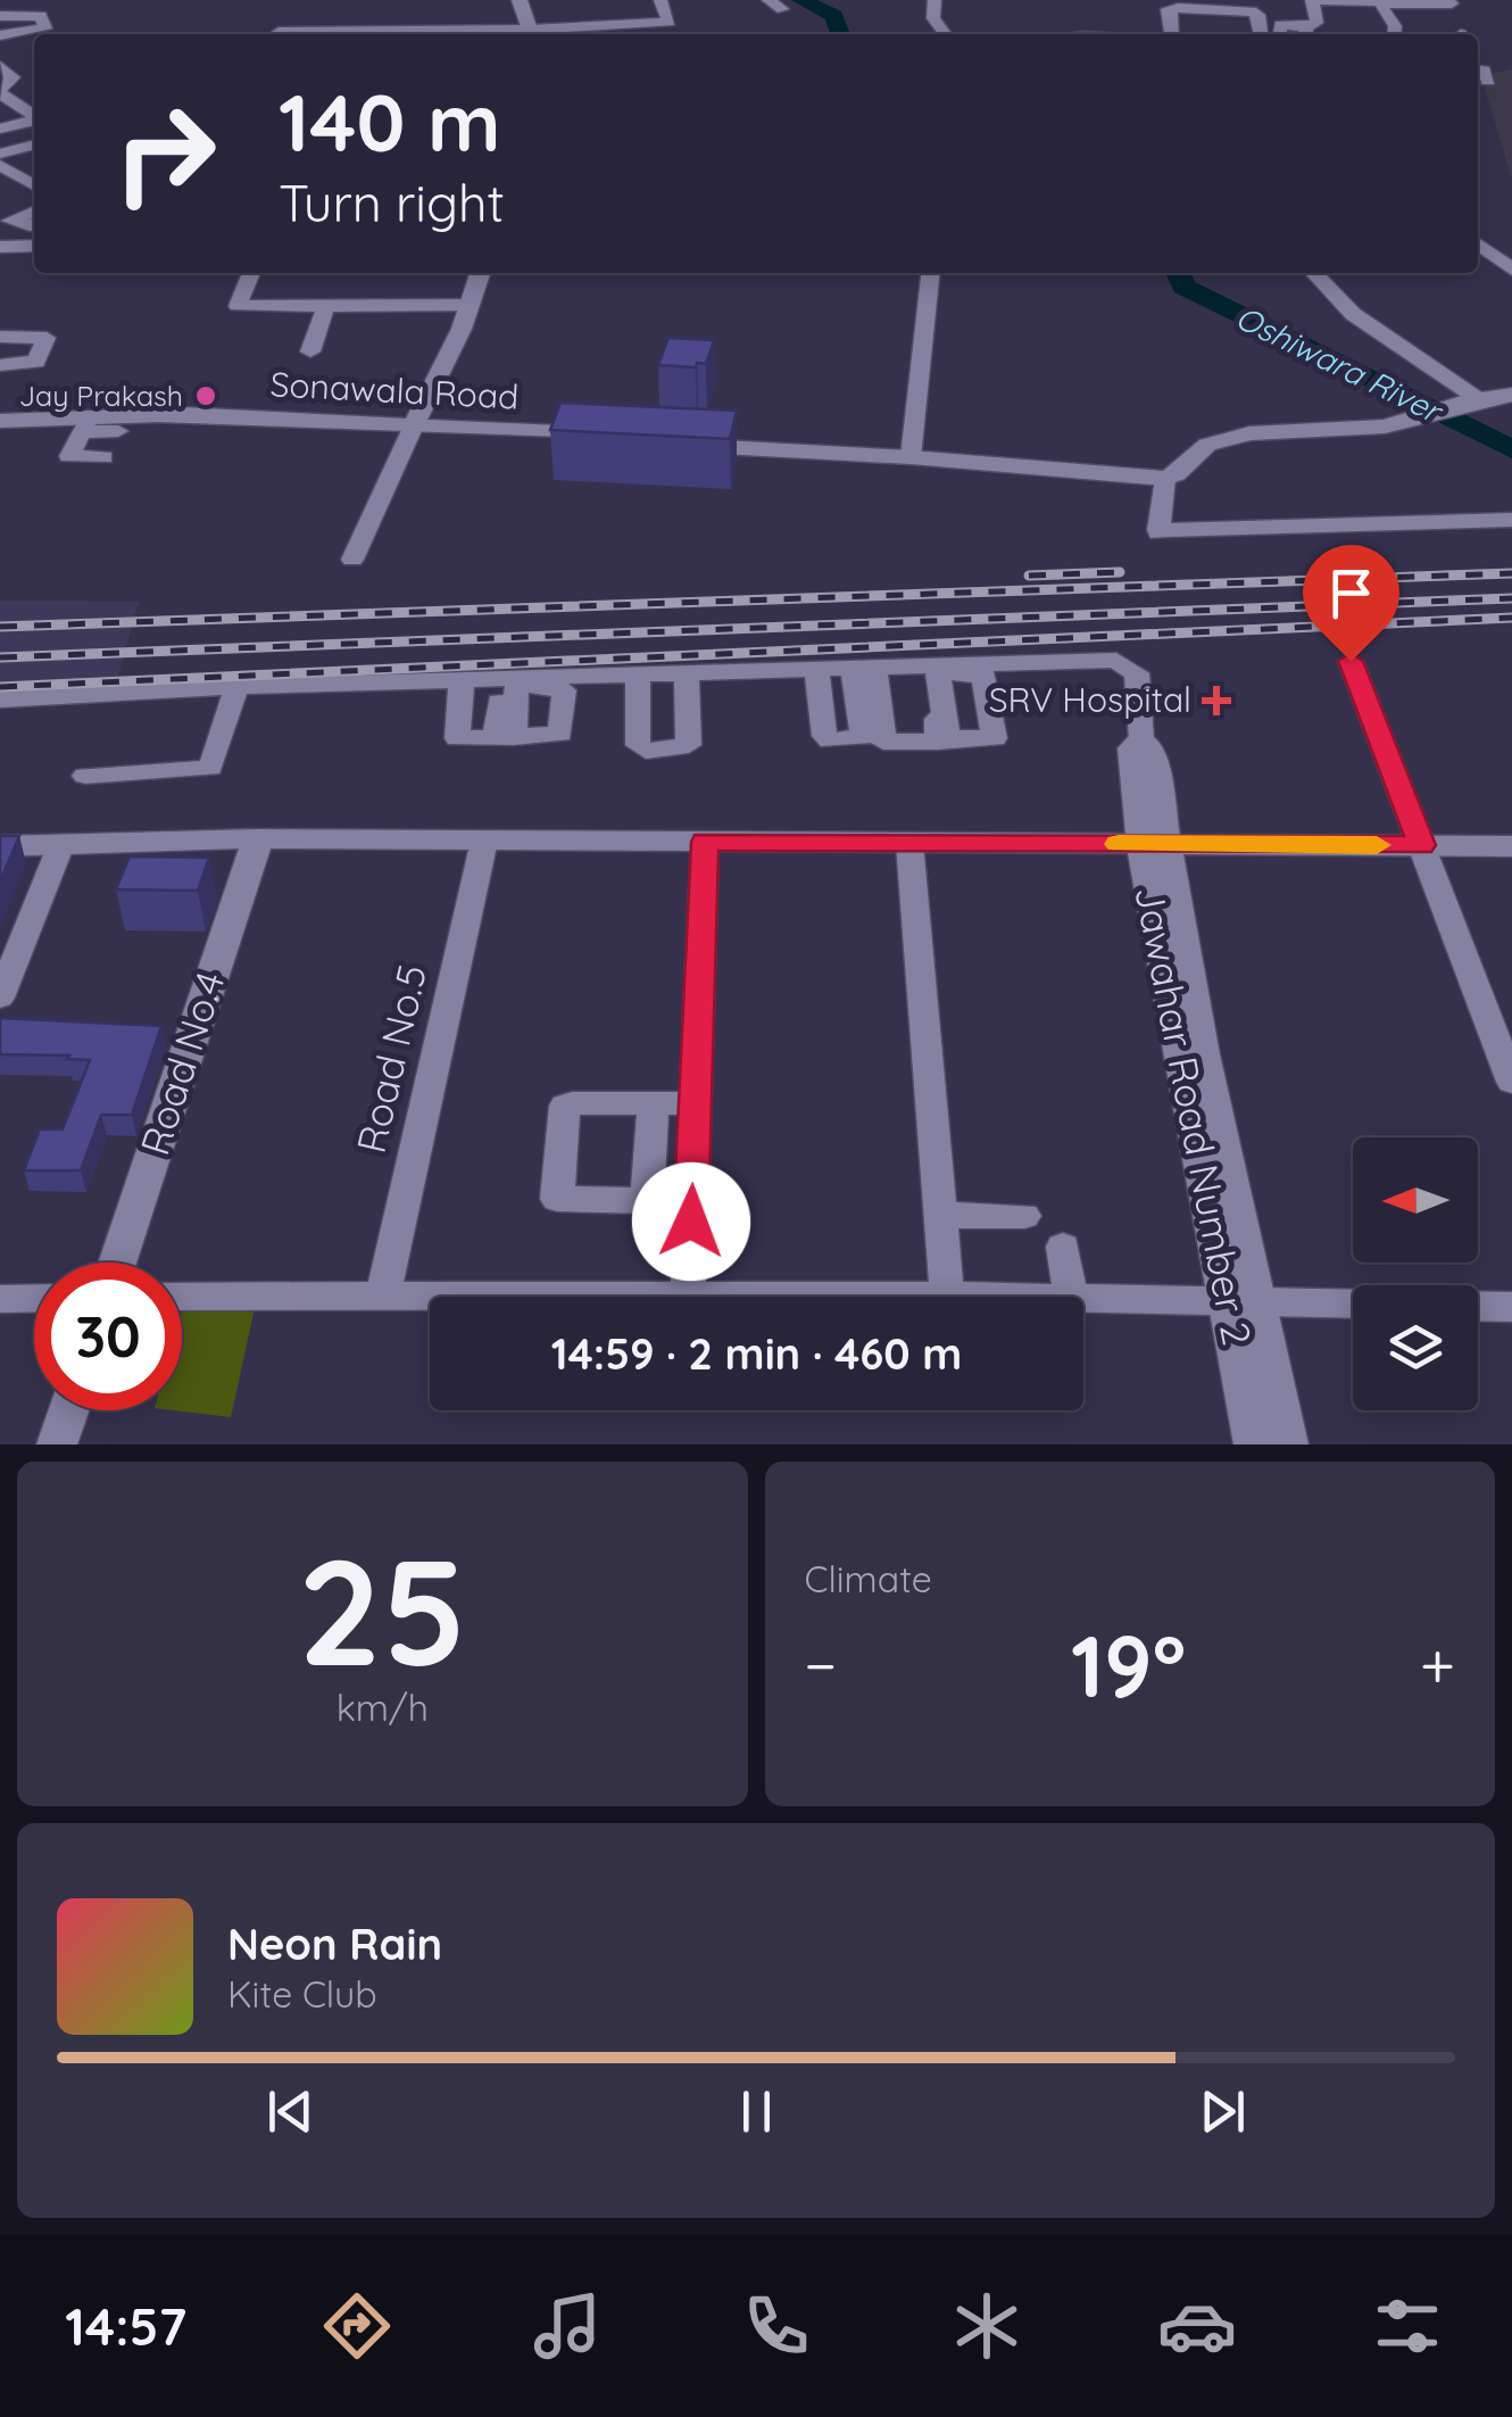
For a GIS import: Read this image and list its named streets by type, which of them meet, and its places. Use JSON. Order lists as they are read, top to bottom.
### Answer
{
  "streets": {
    "street": [
      "Sonawala Road",
      "Road No.5",
      "Road No.4",
      "Jawahar Road Number 2"
    ]
  },
  "water": ["Oshiwara River"],
  "places": {
    "other": ["Jay Prakash"],
    "health": ["SRV Hospital"]
  },
  "north": "left",
  "page": {
    "turn": ["140 m", "Turn right"],
    "limit": "30",
    "trip": "14:59 · 2 min · 460 m",
    "tile": [
      ["25", "km/h"],
      "Climate"
    ],
    "heat": ["−", "19°", "+"],
    "song": ["Neon Rain", "Kite Club"],
    "tabs": "14:57"
  }
}
